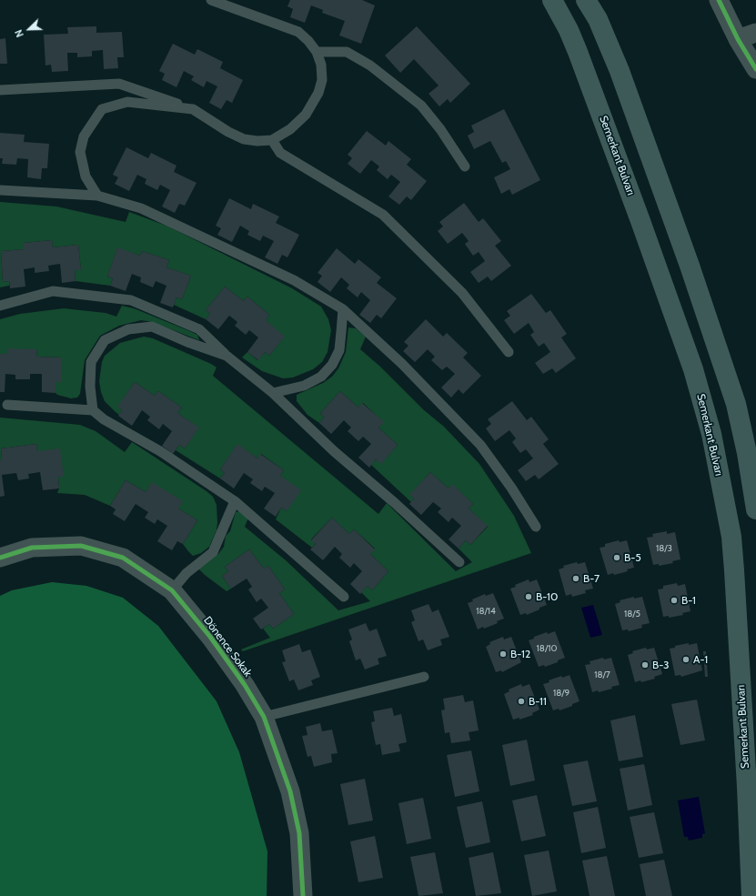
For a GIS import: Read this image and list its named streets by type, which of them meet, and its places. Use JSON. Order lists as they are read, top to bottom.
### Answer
{
  "streets": {
    "main road": ["Semerkant Bulvarı"],
    "street": ["Dönence Sokak"]
  },
  "places": [
    "B-5",
    "B-7",
    "B-10",
    "B-1",
    "B-12",
    "A-1",
    "B-3",
    "B-11"
  ],
  "house_numbers": [
    "18/3",
    "18/14",
    "18/5",
    "18/10",
    "18/7",
    "18/9"
  ],
  "north": "bottom left"
}
